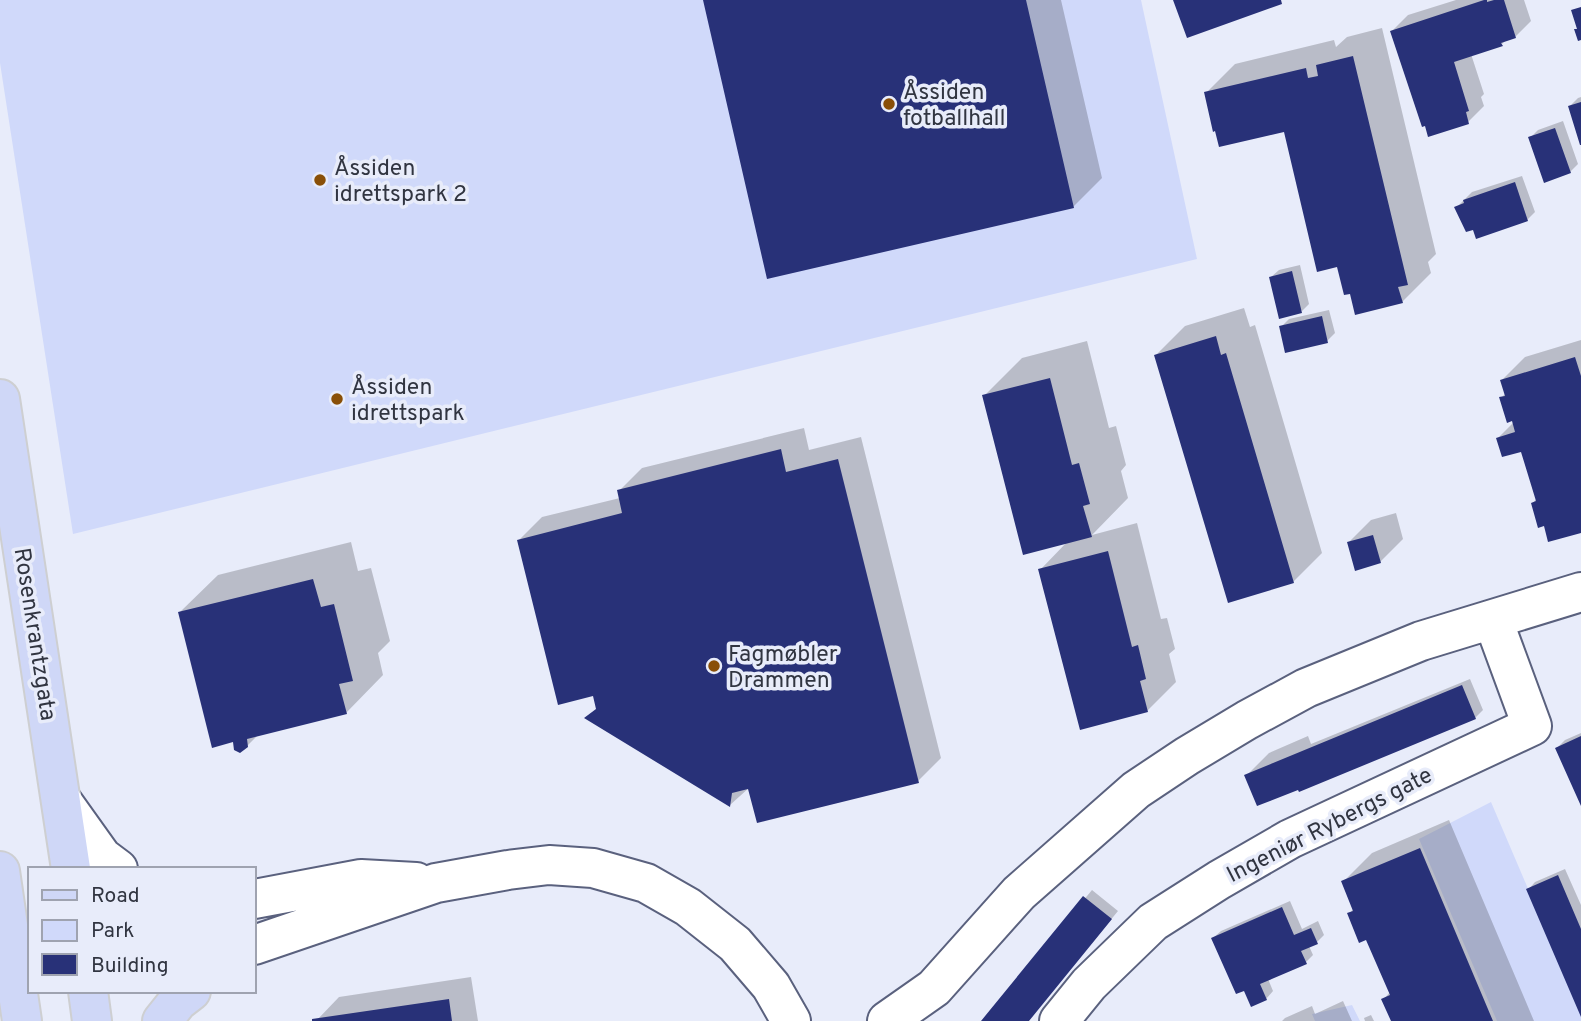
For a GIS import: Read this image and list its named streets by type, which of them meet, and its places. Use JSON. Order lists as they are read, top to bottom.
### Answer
{
  "streets": {
    "main road": ["Rosenkrantzgata"],
    "street": ["Ingeniør Rybergs gate"]
  },
  "places": [
    "Åssiden fotballhall",
    "Åssiden idrettspark 2",
    "Åssiden idrettspark",
    "Fagmøbler Drammen"
  ],
  "legend": ["Road", "Park", "Building"]
}
